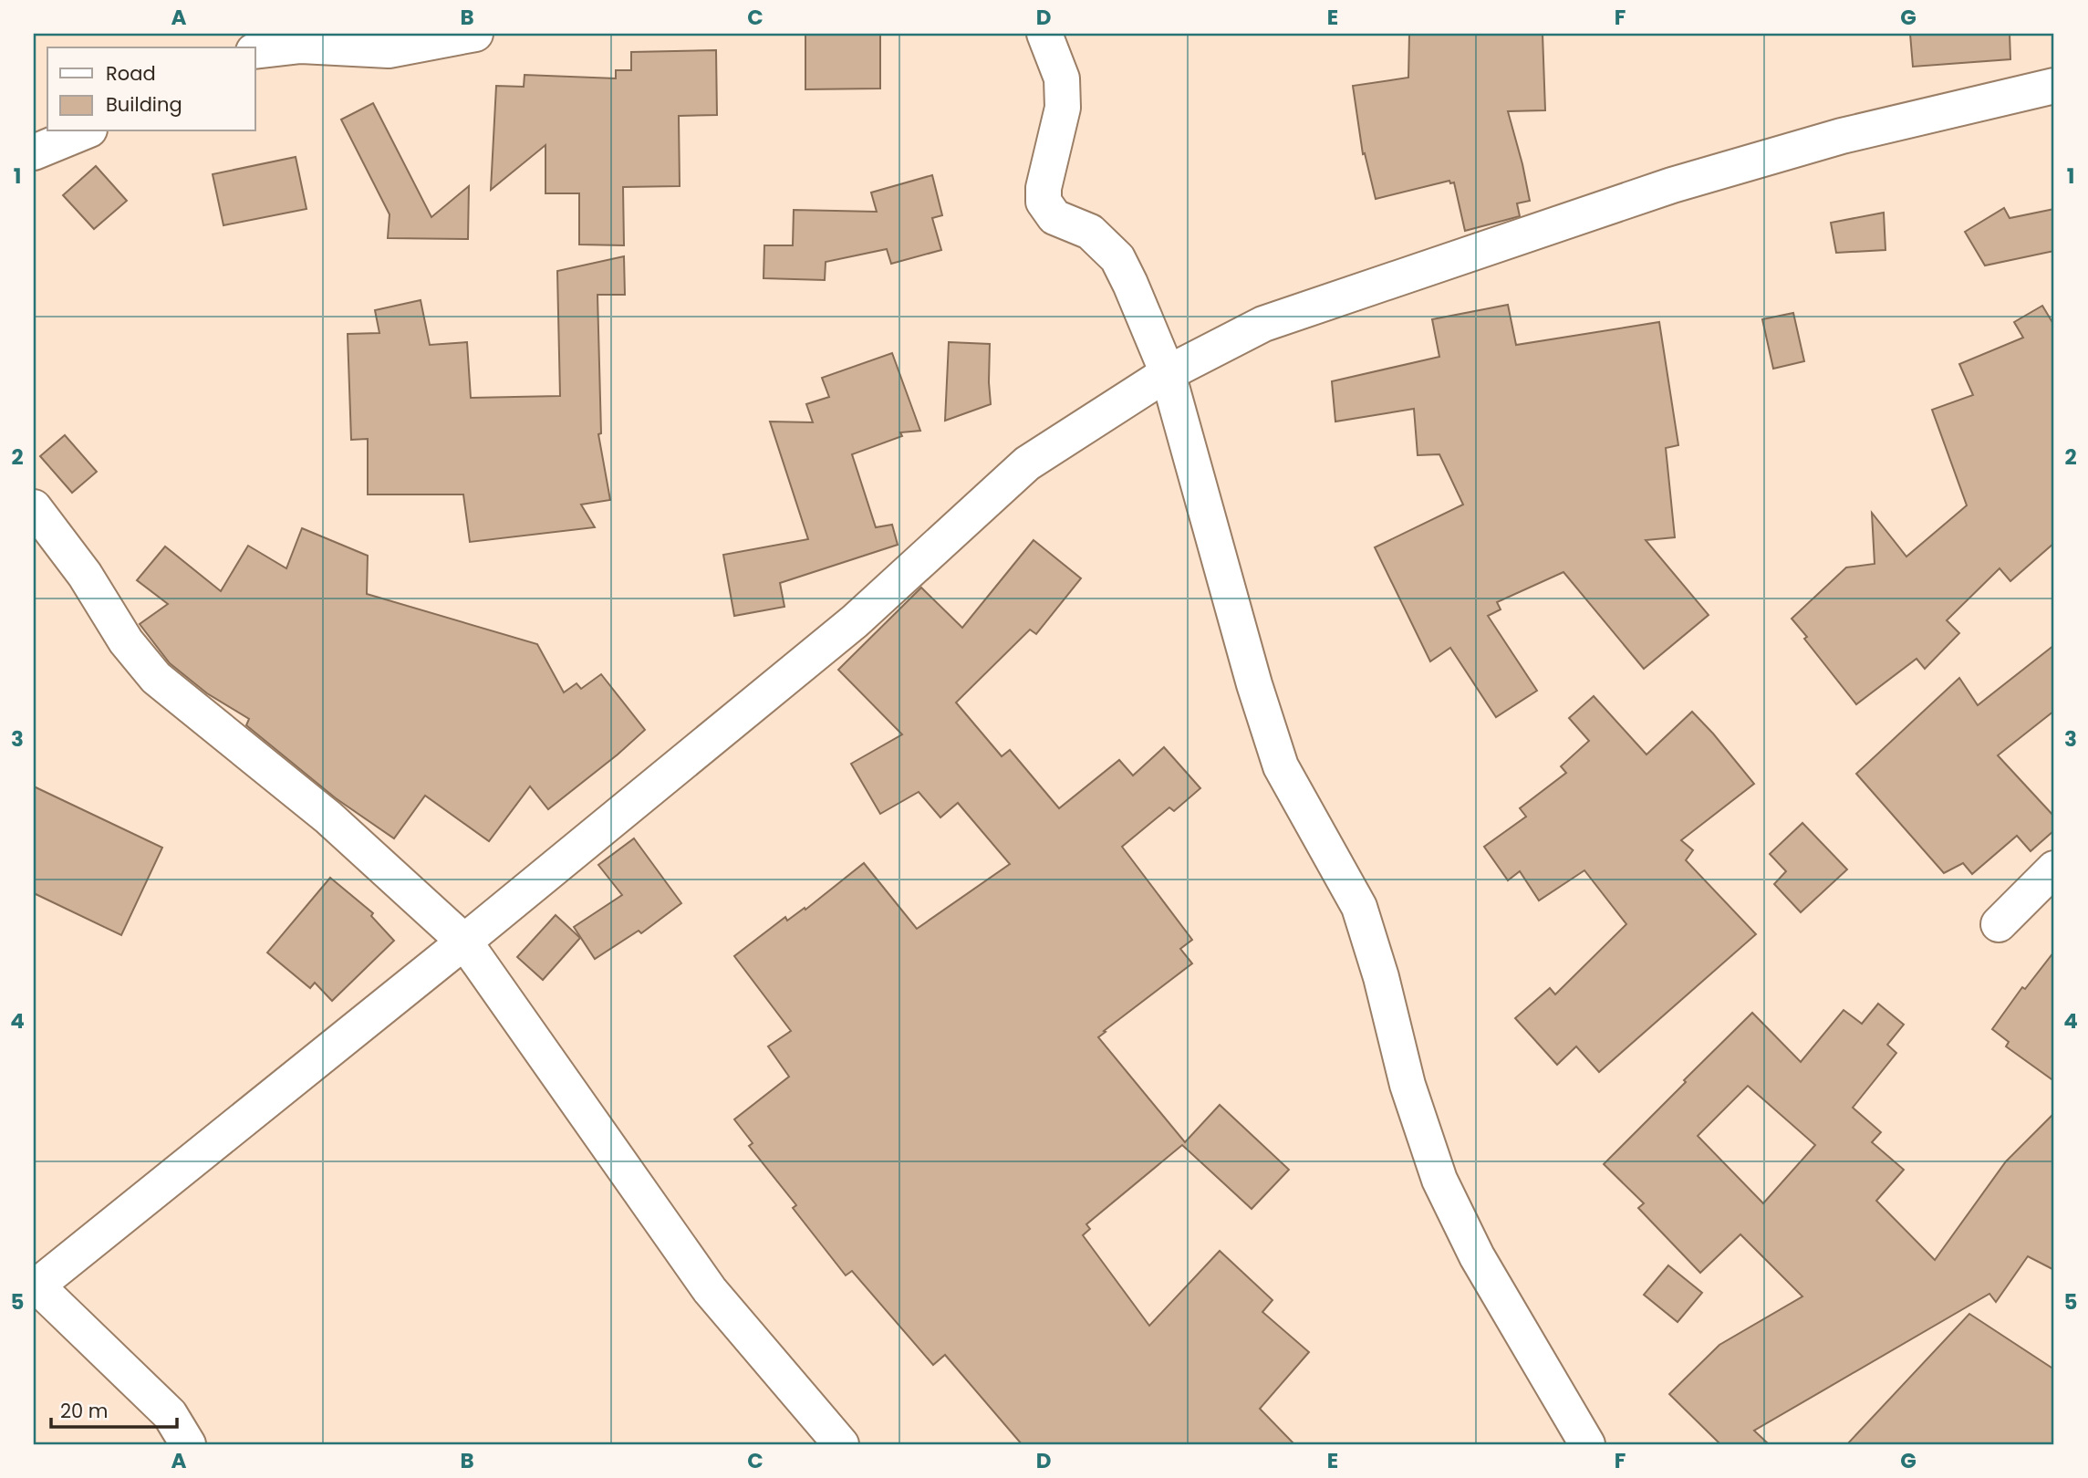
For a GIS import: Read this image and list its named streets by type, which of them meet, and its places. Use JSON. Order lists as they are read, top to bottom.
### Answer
{
  "legend": ["Road", "Building"],
  "scale_bar": "20 m",
  "grid": {
    "columns": [
      "A",
      "B",
      "C",
      "D",
      "E",
      "F",
      "G"
    ],
    "rows": [
      "1",
      "2",
      "3",
      "4",
      "5"
    ]
  }
}
